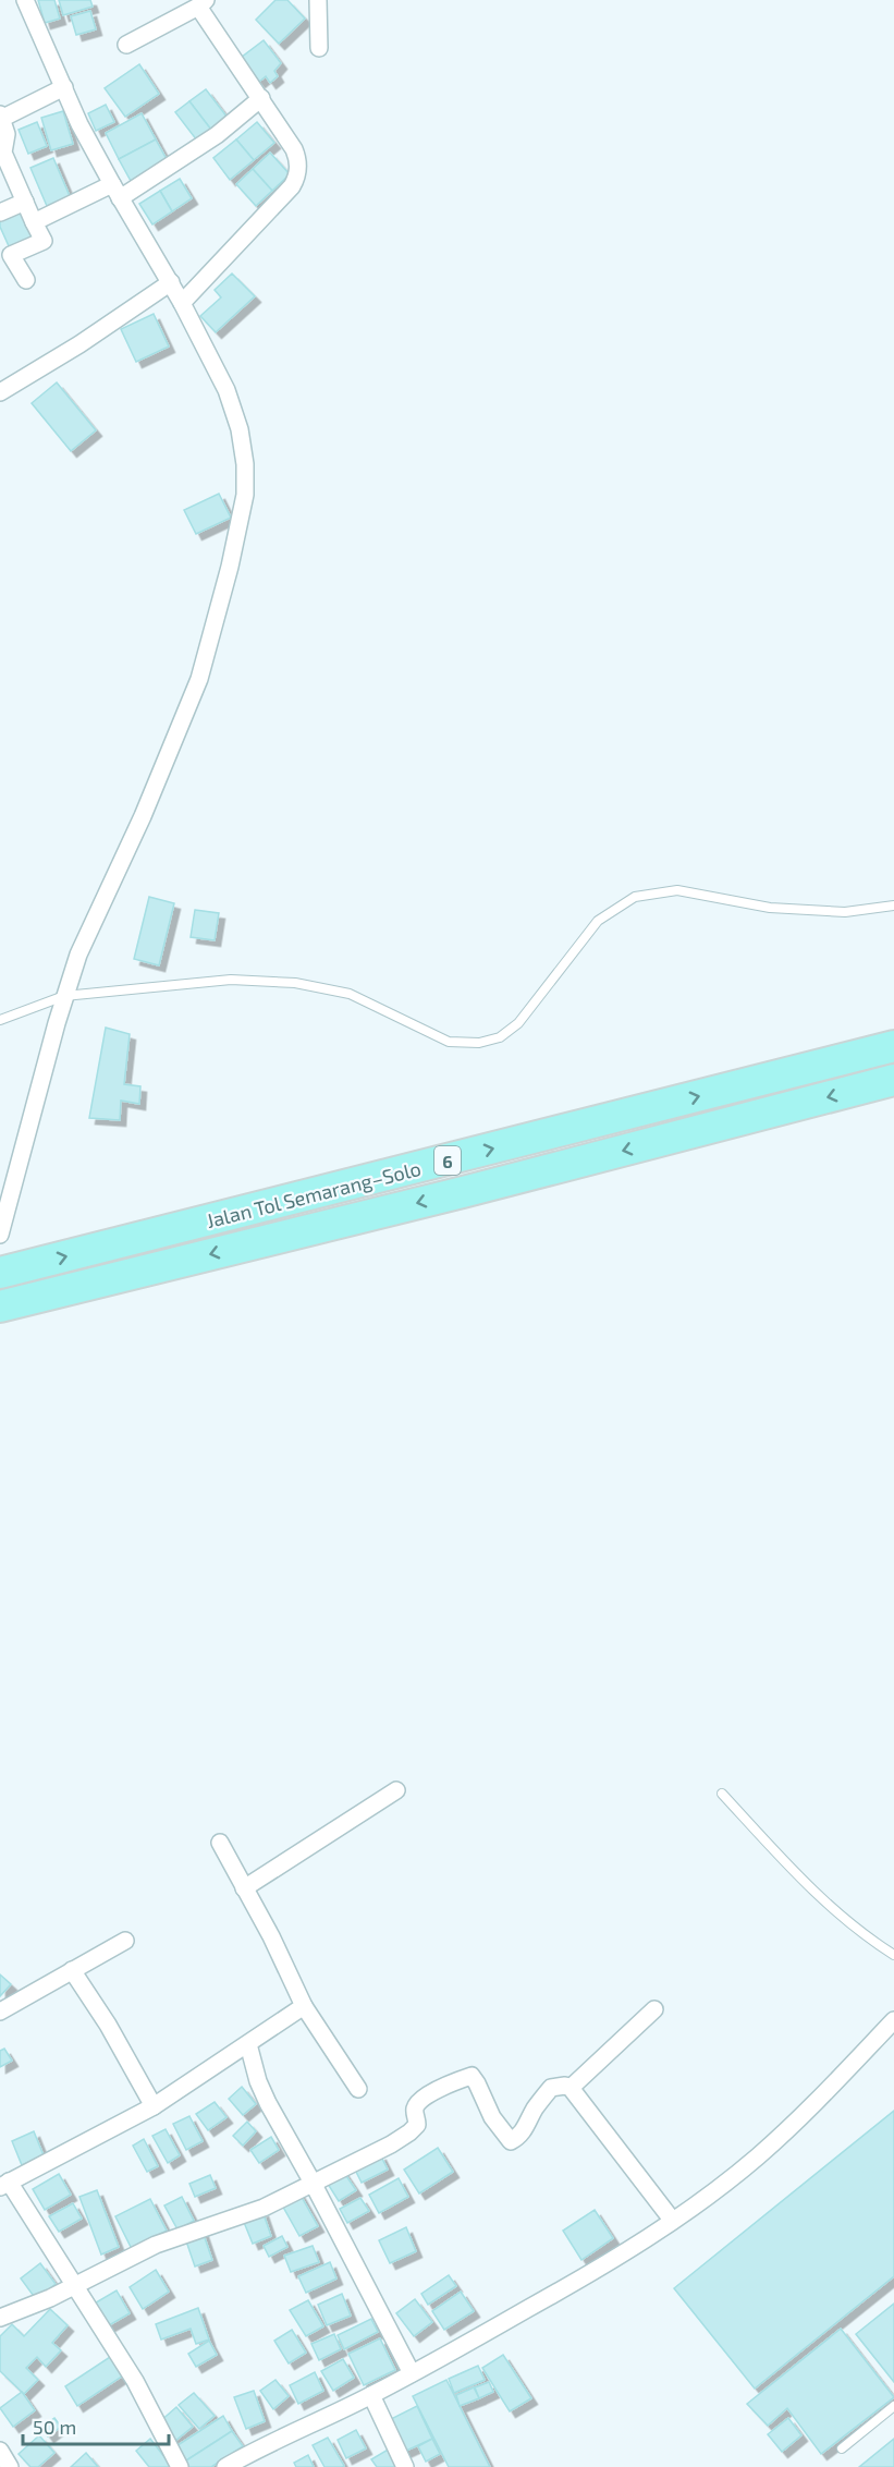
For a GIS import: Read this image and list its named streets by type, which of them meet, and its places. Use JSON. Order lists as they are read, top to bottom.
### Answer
{
  "streets": {
    "highway": ["6", "Jalan Tol Semarang–Solo"]
  },
  "scale_bar": "50 m"
}
